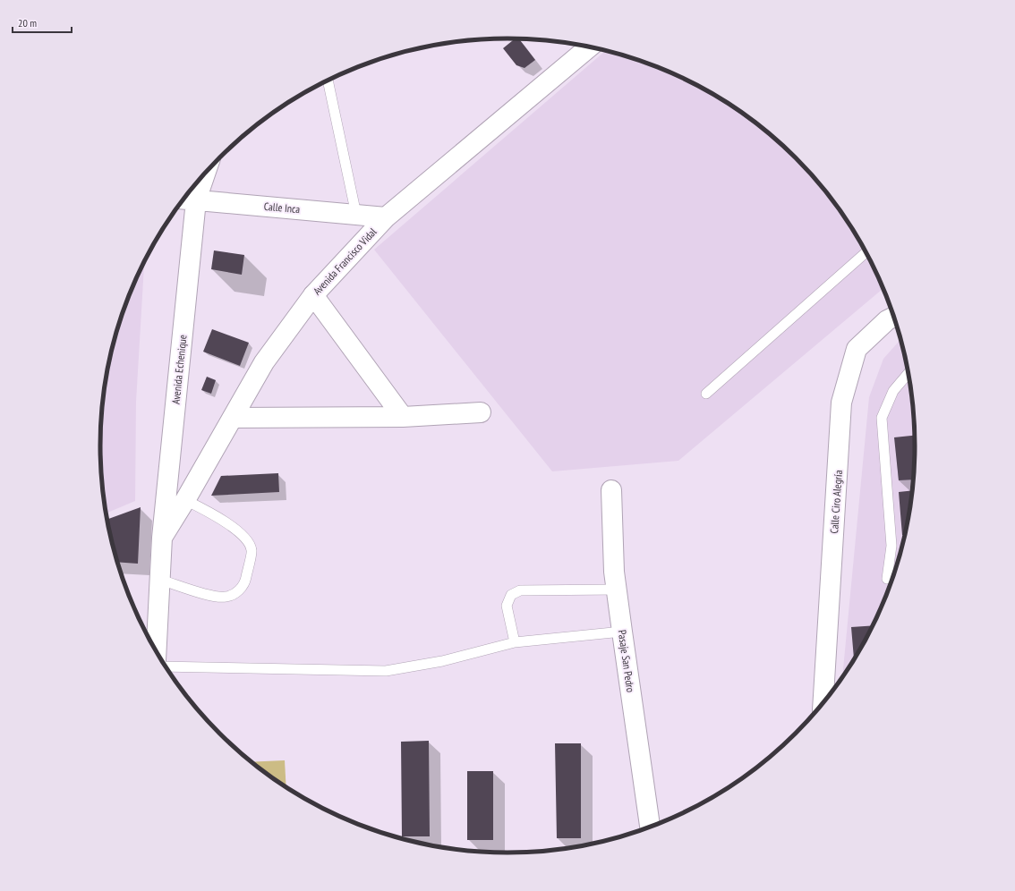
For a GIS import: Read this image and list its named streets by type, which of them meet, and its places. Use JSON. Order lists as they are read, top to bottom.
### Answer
{
  "streets": {
    "street": [
      "Calle Inca",
      "Avenida Francisco Vidal",
      "Avenida Echenique",
      "Calle Ciro Alegría",
      "Pasaje San Pedro"
    ]
  },
  "crossings": [
    ["Calle Inca", "Avenida Francisco Vidal"],
    ["Calle Inca", "Avenida Echenique"],
    ["Avenida Francisco Vidal", "Avenida Echenique"]
  ],
  "scale_bar": "20 m"
}
